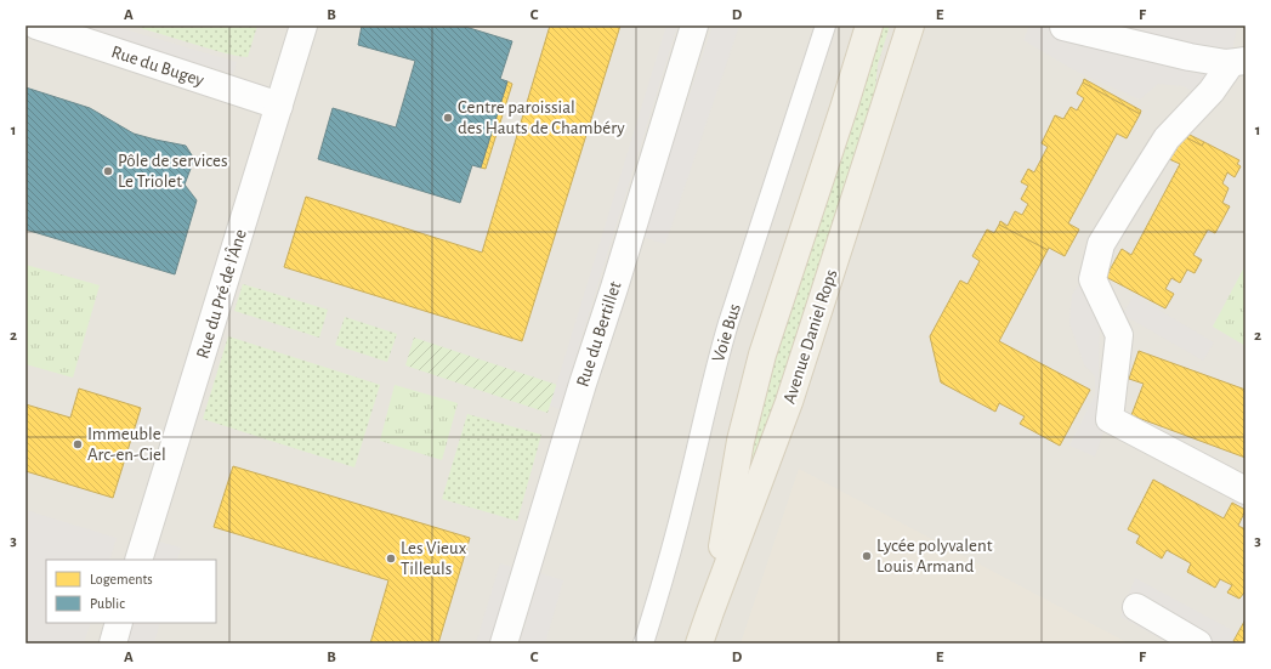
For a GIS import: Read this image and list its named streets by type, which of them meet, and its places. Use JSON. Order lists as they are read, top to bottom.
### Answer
{
  "streets": {
    "main road": ["Avenue Daniel Rops"],
    "street": ["Rue du Bugey", "Rue du Pré de l'Âne", "Rue du Bertillet"],
    "lane": ["Voie Bus"]
  },
  "crossings": [
    ["Rue du Bugey", "Rue du Pré de l'Âne"]
  ],
  "places": [
    "Centre paroissial des Hauts de Chambéry",
    "Pôle de services Le Triolet",
    "Immeuble Arc-en-Ciel",
    "Lycée polyvalent Louis Armand",
    "Les Vieux Tilleuls"
  ],
  "legend": ["Logements", "Public"],
  "grid": {
    "columns": [
      "A",
      "B",
      "C",
      "D",
      "E",
      "F"
    ],
    "rows": ["1", "2", "3"]
  }
}
